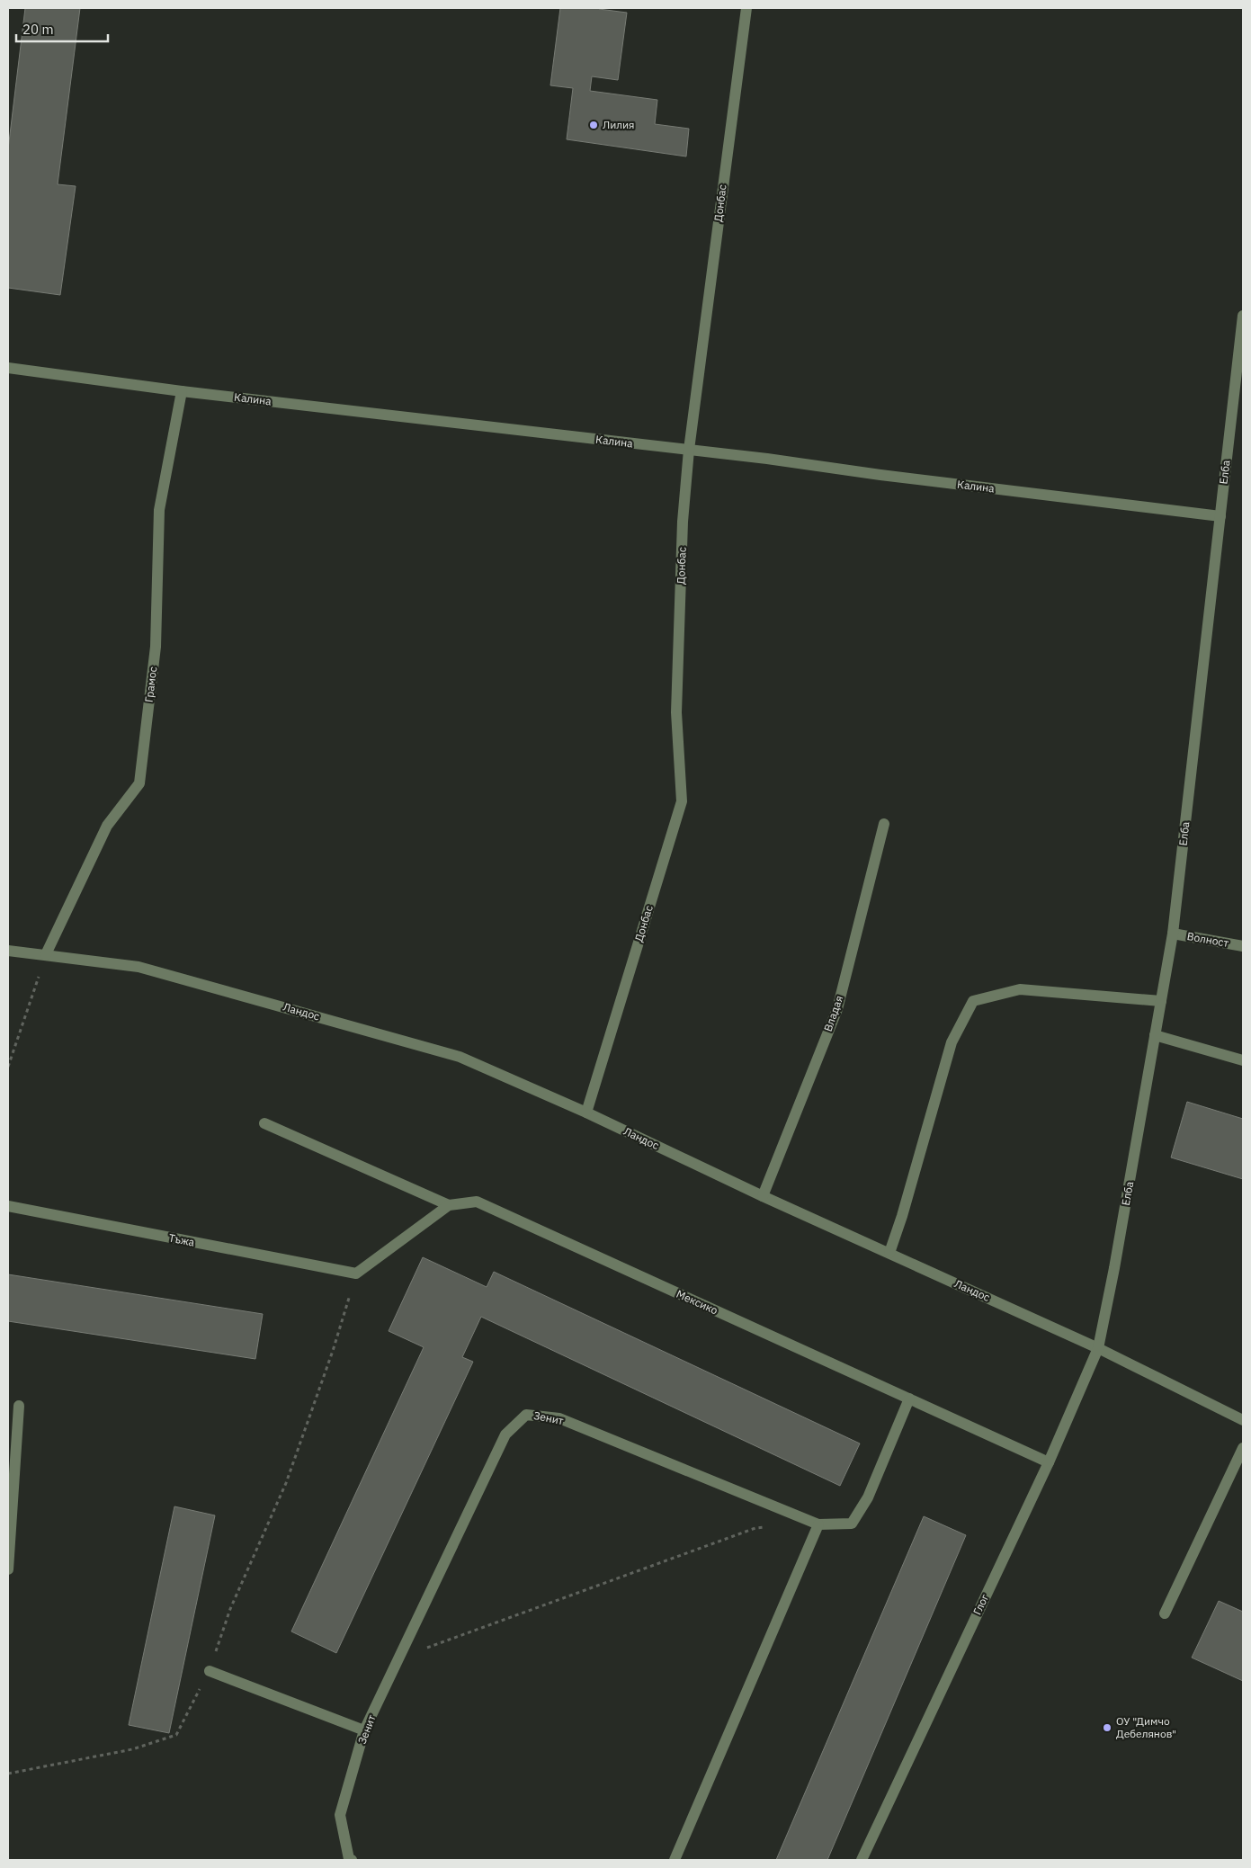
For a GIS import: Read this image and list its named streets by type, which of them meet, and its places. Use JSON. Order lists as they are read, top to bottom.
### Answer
{
  "streets": {
    "street": [
      "Донбас",
      "Калина",
      "Елба",
      "Грамос",
      "Волност",
      "Ландос",
      "Владая",
      "Тъжа",
      "Мексико",
      "Зенит",
      "Глог"
    ]
  },
  "crossings": [
    ["Донбас", "Калина"],
    ["Донбас", "Ландос"],
    ["Калина", "Елба"],
    ["Калина", "Грамос"],
    ["Елба", "Волност"],
    ["Елба", "Ландос"],
    ["Елба", "Глог"],
    ["Грамос", "Ландос"],
    ["Ландос", "Владая"],
    ["Ландос", "Глог"],
    ["Тъжа", "Мексико"],
    ["Мексико", "Зенит"],
    ["Мексико", "Глог"]
  ],
  "places": ["Лилия", "ОУ \"Димчо Дебелянов\""],
  "scale_bar": "20 m"
}
